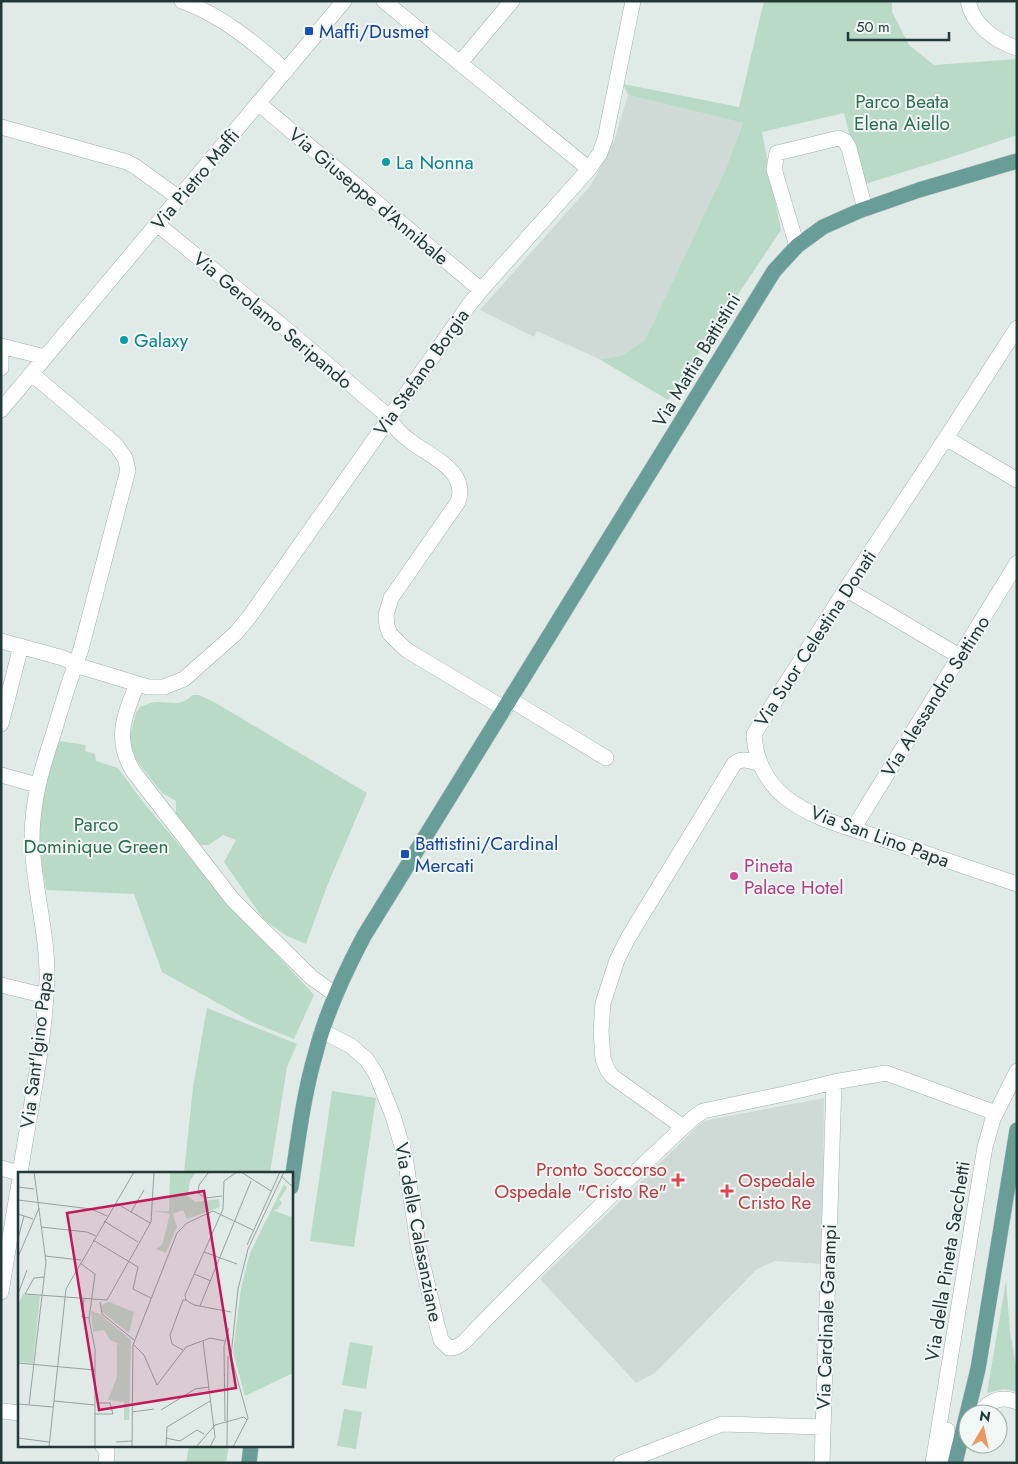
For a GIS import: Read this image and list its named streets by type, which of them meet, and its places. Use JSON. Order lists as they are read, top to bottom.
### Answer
{
  "streets": {
    "main road": ["Via Mattia Battistini"],
    "street": [
      "Via Pietro Maffi",
      "Via Giuseppe d'Annibale",
      "Via Gerolamo Seripando",
      "Via Stefano Borgia",
      "Via Suor Celestina Donati",
      "Via Alessandro Settimo",
      "Via San Lino Papa",
      "Via Sant'Igino Papa",
      "Via delle Calasanziane",
      "Via della Pineta Sacchetti",
      "Via Cardinale Garampi"
    ]
  },
  "crossings": [
    ["Via Pietro Maffi", "Via Giuseppe d'Annibale"],
    ["Via Pietro Maffi", "Via Gerolamo Seripando"],
    ["Via Pietro Maffi", "Via Sant'Igino Papa"],
    ["Via Giuseppe d'Annibale", "Via Stefano Borgia"],
    ["Via Gerolamo Seripando", "Via Mattia Battistini"],
    ["Via Gerolamo Seripando", "Via Stefano Borgia"],
    ["Via Mattia Battistini", "Via delle Calasanziane"],
    ["Via Stefano Borgia", "Via Sant'Igino Papa"],
    ["Via Suor Celestina Donati", "Via San Lino Papa"],
    ["Via Alessandro Settimo", "Via San Lino Papa"],
    ["Via delle Calasanziane", "Via della Pineta Sacchetti"],
    ["Via delle Calasanziane", "Via Cardinale Garampi"]
  ],
  "parks": ["Parco Beata Elena Aiello", "Parco Dominique Green"],
  "places": {
    "transit": ["Maffi/Dusmet", "Battistini/Cardinal Mercati"],
    "other": ["La Nonna", "Galaxy", "Pineta Palace Hotel"],
    "health": ["Pronto Soccorso Ospedale \"Cristo Re\"", "Ospedale Cristo Re"]
  },
  "scale_bar": "50 m",
  "north": "top"
}
